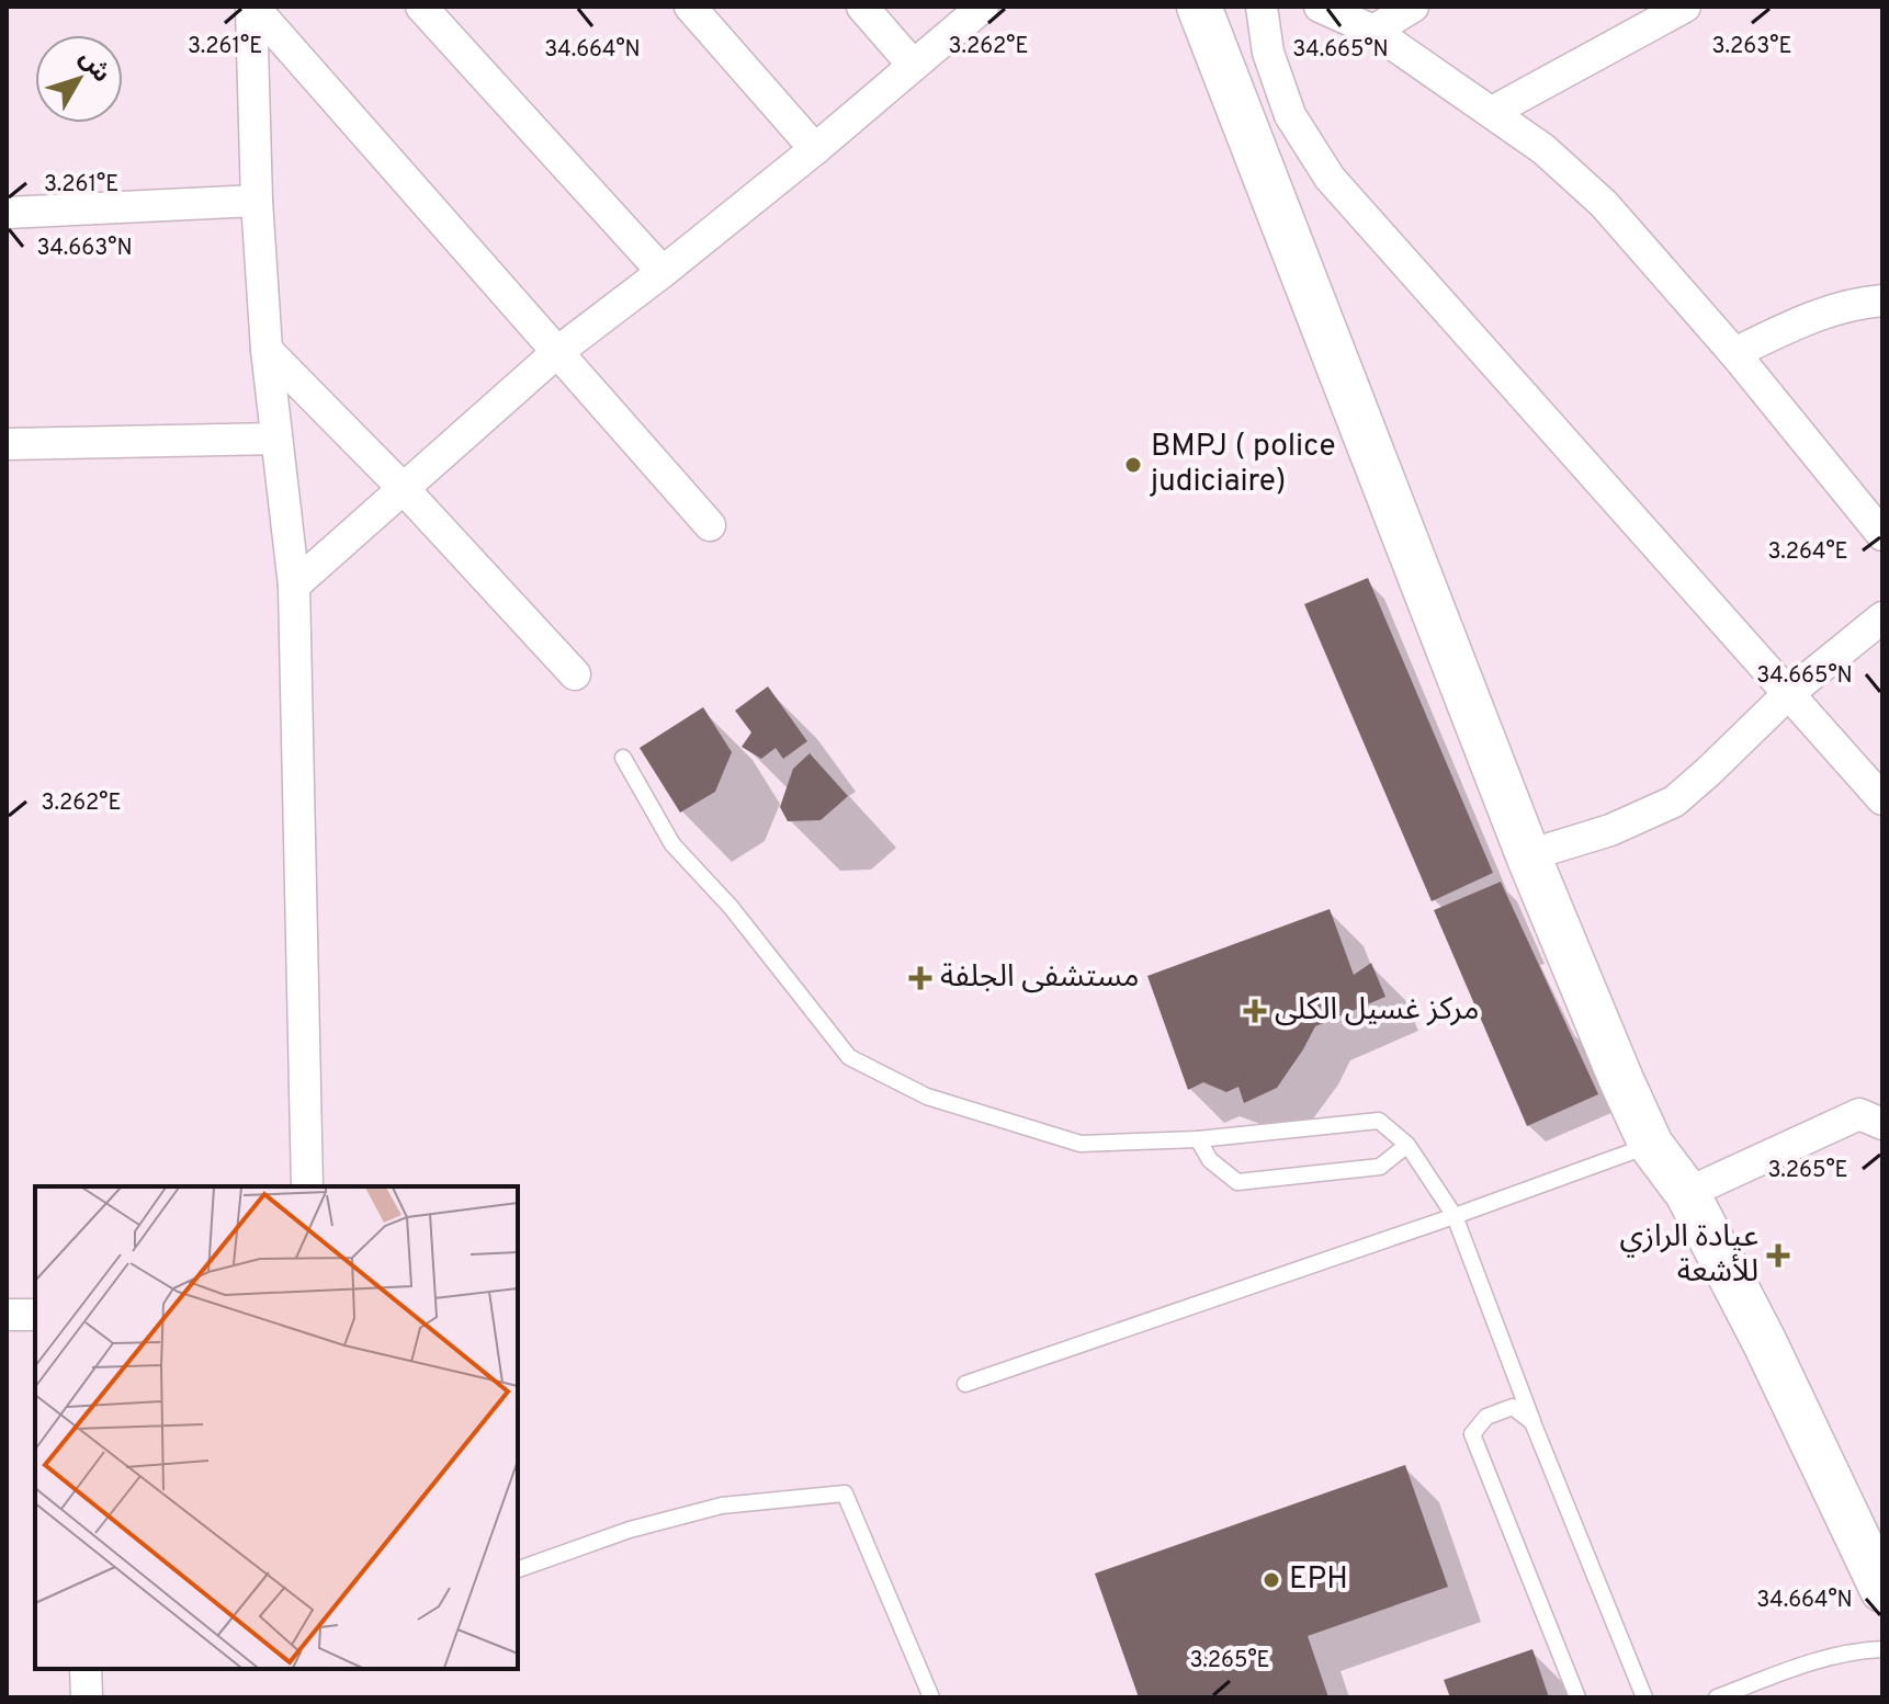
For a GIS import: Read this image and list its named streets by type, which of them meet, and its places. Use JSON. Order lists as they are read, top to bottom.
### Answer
{
  "places": {
    "other": ["BMPJ ( police judiciaire)", "EPH"],
    "health": ["مستشفى الجلفة", "مركز غسيل الكلى", "عيادة الرازي للأشعة"]
  },
  "north": "top right",
  "coordinates": [
    "3.262°E",
    "3.261°E",
    "3.263°E",
    "34.664°N",
    "34.665°N",
    "34.663°N",
    "3.264°E",
    "3.265°E"
  ]
}
